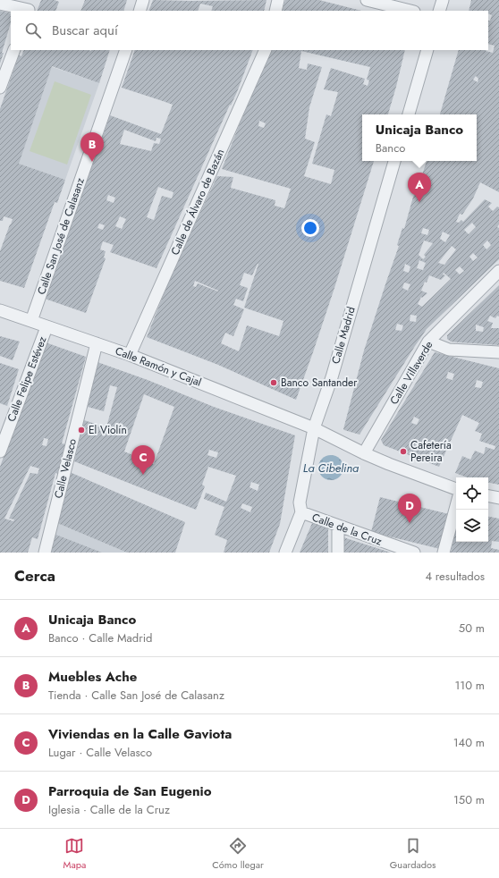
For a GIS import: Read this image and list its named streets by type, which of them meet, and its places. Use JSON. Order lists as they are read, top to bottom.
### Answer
{
  "streets": {
    "street": [
      "Calle de Álvaro de Bazán",
      "Calle San José de Calasanz",
      "Calle Madrid",
      "Calle Ramón y Cajal",
      "Calle Villaverde",
      "Calle Felipe Estévez",
      "Calle Velasco",
      "Calle de la Cruz"
    ]
  },
  "crossings": [
    ["Calle de Álvaro de Bazán", "Calle Ramón y Cajal"],
    ["Calle San José de Calasanz", "Calle Ramón y Cajal"],
    ["Calle Madrid", "Calle Ramón y Cajal"],
    ["Calle Madrid", "Calle de la Cruz"],
    ["Calle Ramón y Cajal", "Calle Villaverde"],
    ["Calle Ramón y Cajal", "Calle Felipe Estévez"],
    ["Calle Ramón y Cajal", "Calle Velasco"]
  ],
  "water": ["La Cibelina"],
  "places": ["Banco Santander", "El Violín", "Cafetería Pereira"],
  "page": {
    "search": "Buscar aquí",
    "popup": ["Unicaja Banco", "Banco"],
    "pins": [
      "B",
      "A",
      "C",
      "D"
    ],
    "heading": ["Cerca", "4 resultados"],
    "list": [
      {
        "mark": "A",
        "name": "Unicaja Banco",
        "note": "Banco · Calle Madrid",
        "value": "50 m"
      },
      {
        "mark": "B",
        "name": "Muebles Ache",
        "note": "Tienda · Calle San José de Calasanz",
        "value": "110 m"
      },
      {
        "mark": "C",
        "name": "Viviendas en la Calle Gaviota",
        "note": "Lugar · Calle Velasco",
        "value": "140 m"
      },
      {
        "mark": "D",
        "name": "Parroquia de San Eugenio",
        "note": "Iglesia · Calle de la Cruz",
        "value": "150 m"
      }
    ],
    "nav": ["Mapa", "Cómo llegar", "Guardados"]
  }
}
